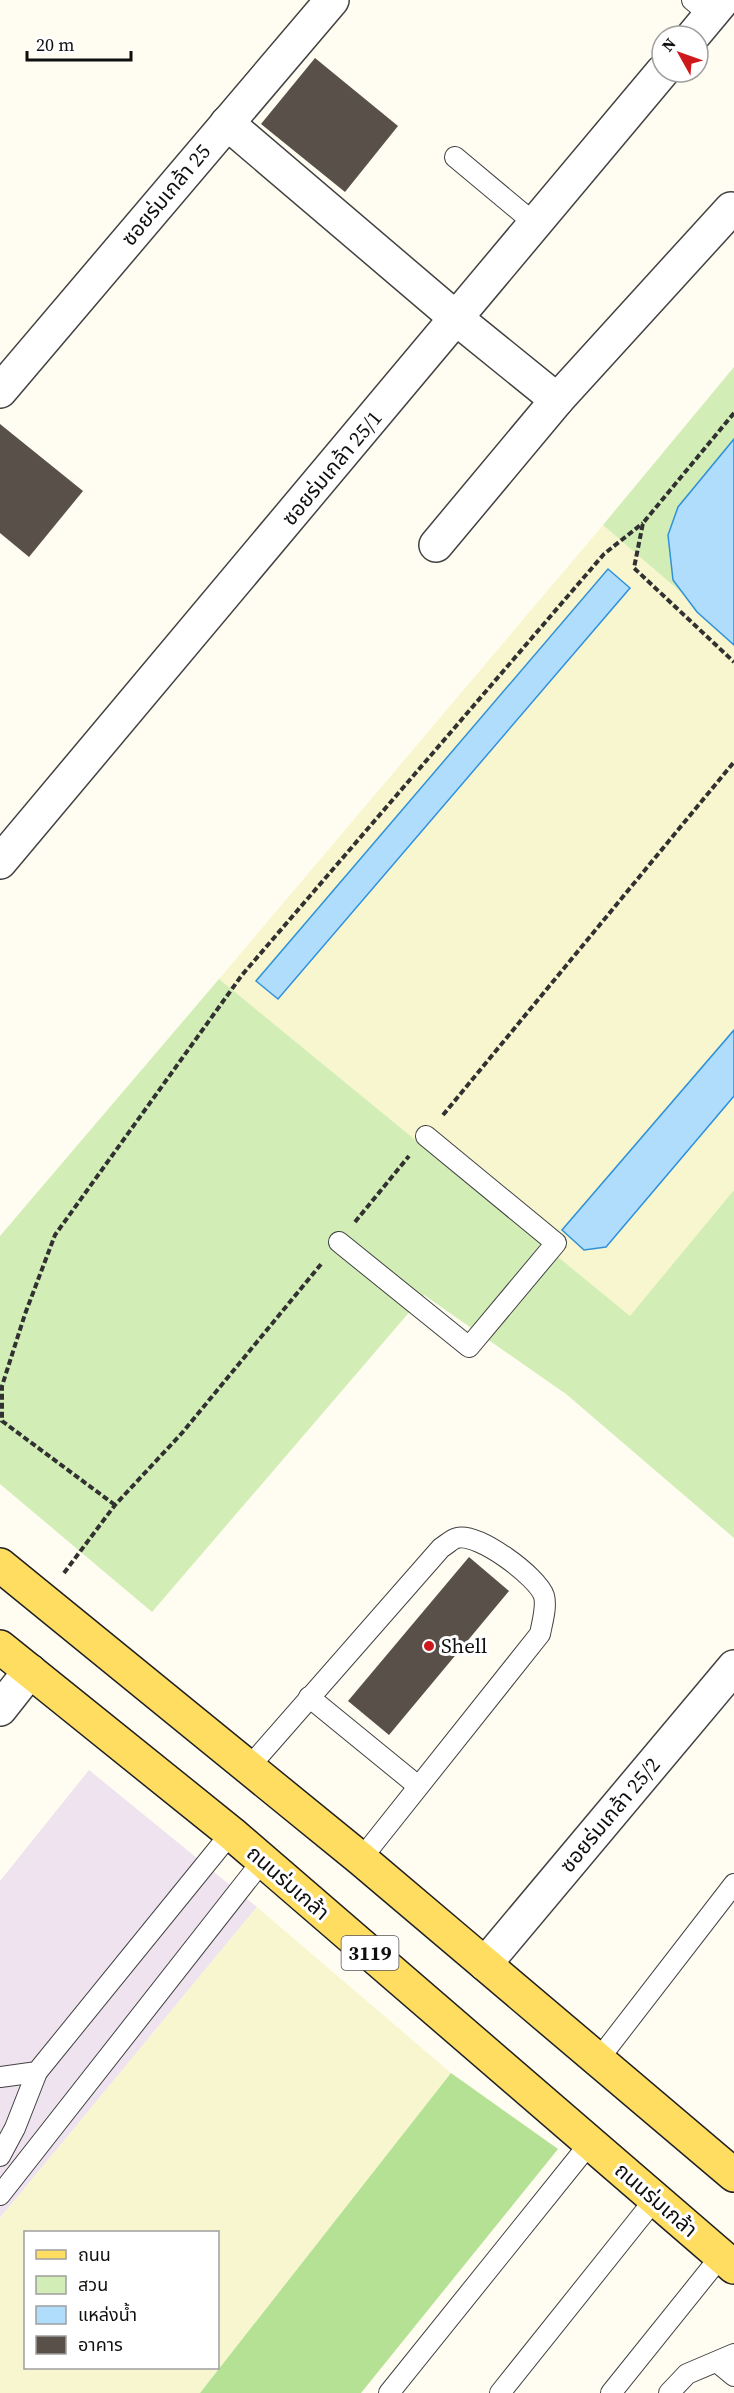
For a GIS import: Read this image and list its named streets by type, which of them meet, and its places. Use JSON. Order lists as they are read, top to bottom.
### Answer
{
  "streets": {
    "main road": ["ถนนร่มเกล้า", "3119"],
    "street": ["ซอยร่มเกล้า 25", "ซอยร่มเกล้า 25/1", "ซอยร่มเกล้า 25/2"]
  },
  "places": ["Shell"],
  "legend": [
    "ถนน",
    "สวน",
    "แหล่งน้ำ",
    "อาคาร"
  ],
  "scale_bar": "20 m",
  "north": "top left"
}
